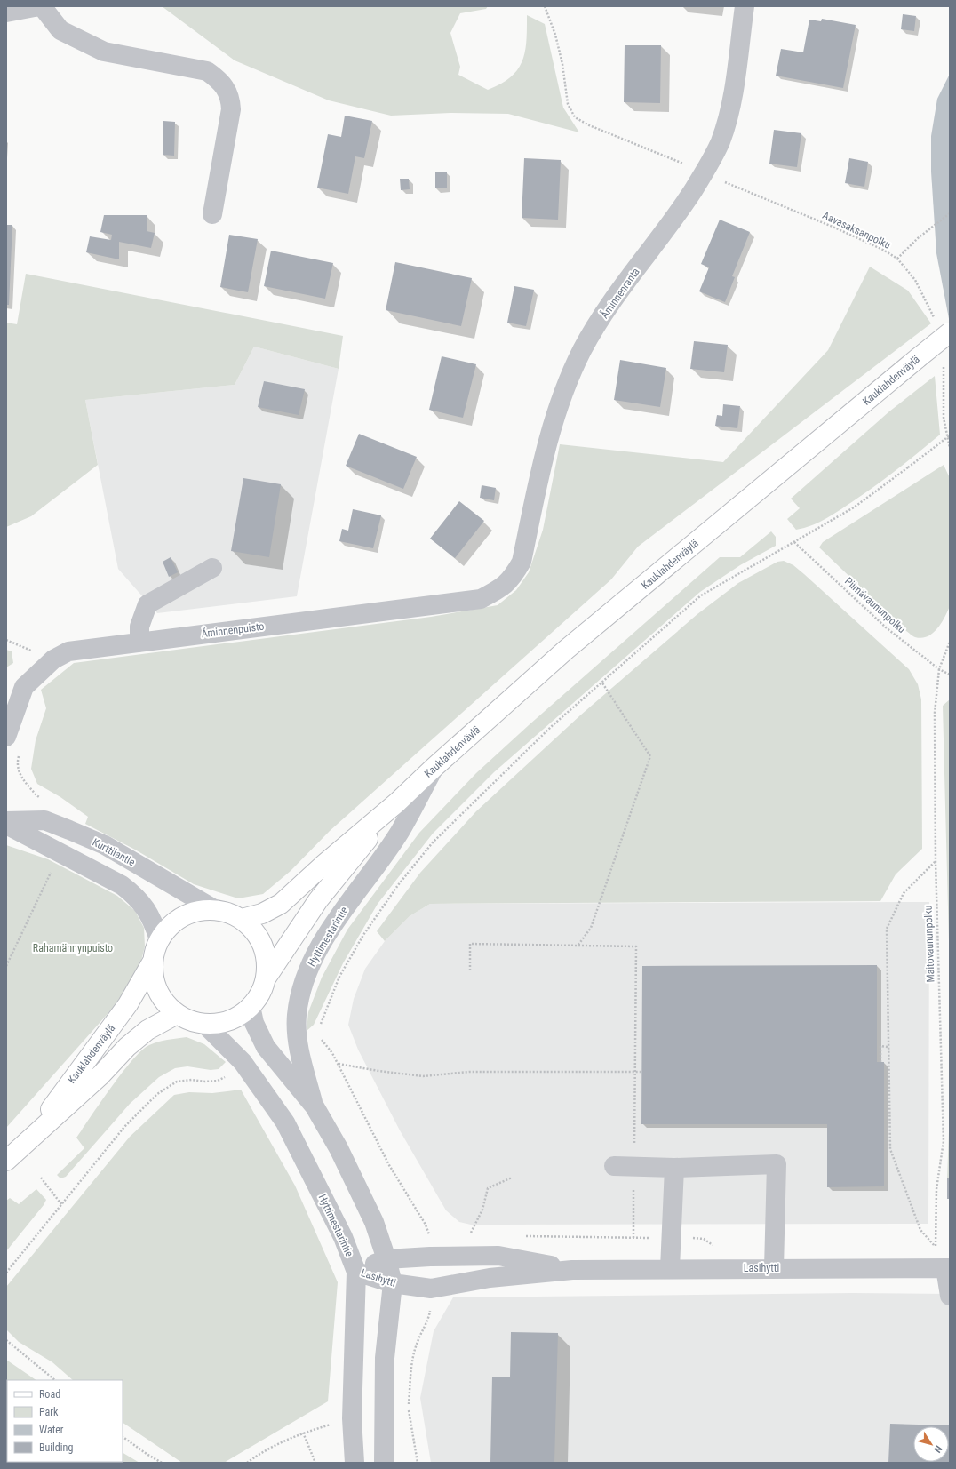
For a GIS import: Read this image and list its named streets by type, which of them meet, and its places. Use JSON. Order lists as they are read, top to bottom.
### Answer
{
  "streets": {
    "main road": ["Kauklahdenväylä"],
    "street": [
      "Åminnenranta",
      "Åminnenpuisto",
      "Kurttilantie",
      "Hyttimestarintie",
      "Lasihytti"
    ],
    "path": ["Aavasaksanpolku", "Piimävaununpolku", "Maitovaununpolku"]
  },
  "crossings": [
    ["Åminnenranta", "Åminnenpuisto"],
    ["Kauklahdenväylä", "Kurttilantie"],
    ["Kauklahdenväylä", "Hyttimestarintie"],
    ["Piimävaununpolku", "Maitovaununpolku"],
    ["Kurttilantie", "Hyttimestarintie"],
    ["Hyttimestarintie", "Lasihytti"]
  ],
  "parks": ["Rahamännynpuisto"],
  "legend": [
    "Road",
    "Park",
    "Water",
    "Building"
  ],
  "north": "bottom right"
}
